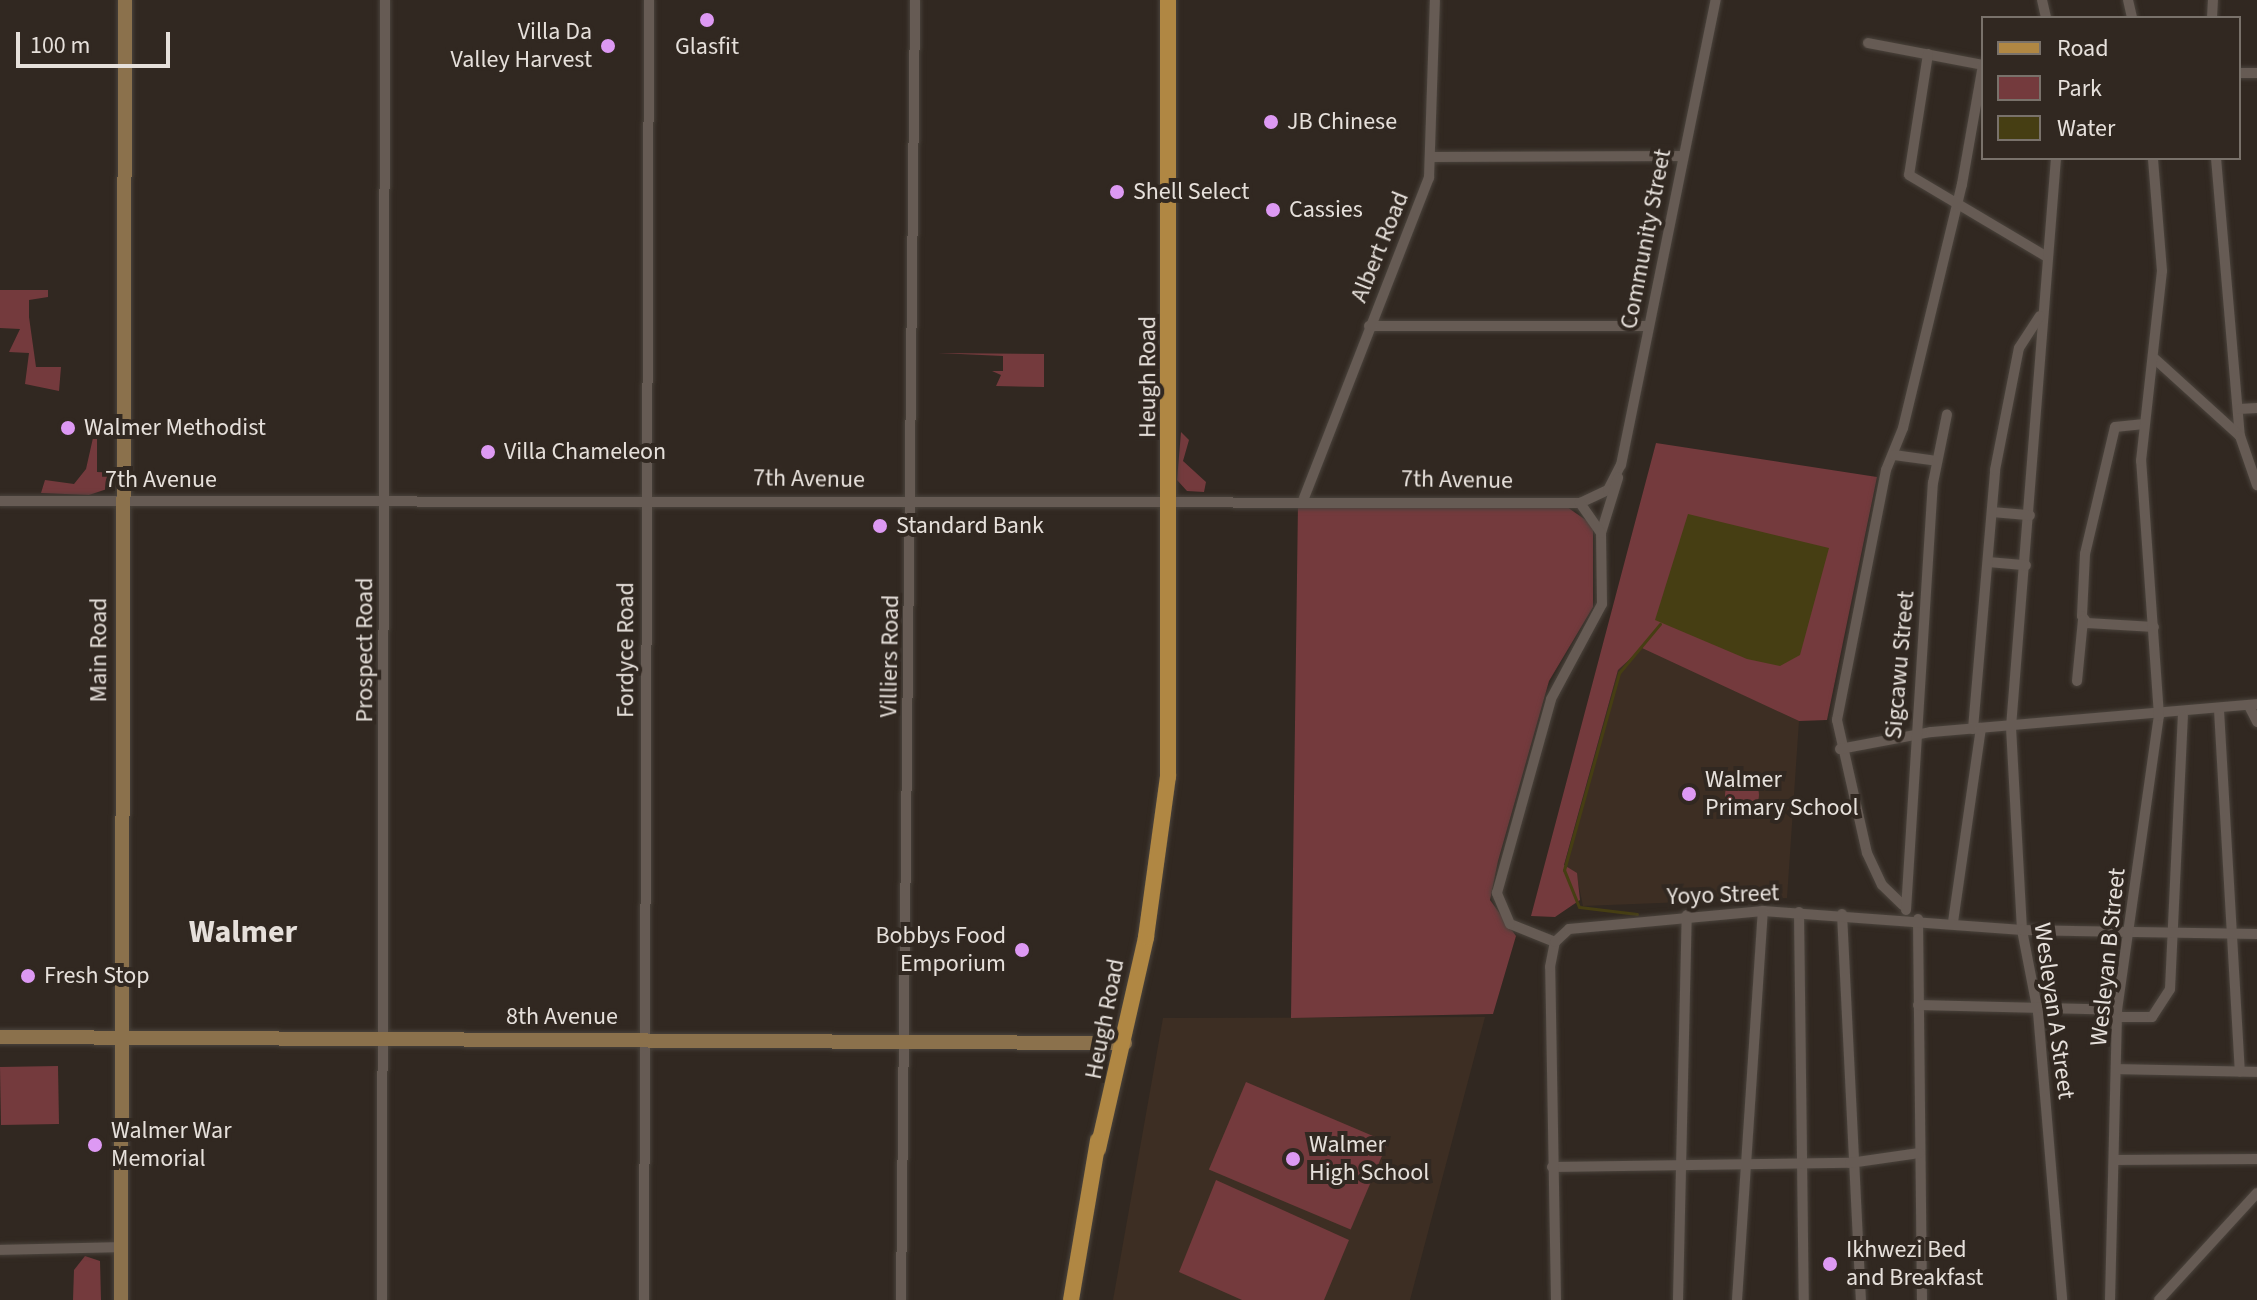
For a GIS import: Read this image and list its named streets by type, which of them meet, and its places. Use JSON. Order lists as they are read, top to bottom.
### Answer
{
  "streets": {
    "main road": ["Heugh Road"],
    "street": [
      "Community Street",
      "Albert Road",
      "7th Avenue",
      "Main Road",
      "Prospect Road",
      "Fordyce Road",
      "Villiers Road",
      "Sigcawu Street",
      "Yoyo Street",
      "Wesleyan B Street",
      "Wesleyan A Street",
      "8th Avenue"
    ]
  },
  "crossings": [
    ["Community Street", "Yoyo Street"],
    ["Albert Road", "7th Avenue"],
    ["Heugh Road", "7th Avenue"],
    ["Heugh Road", "8th Avenue"],
    ["7th Avenue", "Main Road"],
    ["7th Avenue", "Prospect Road"],
    ["7th Avenue", "Fordyce Road"],
    ["7th Avenue", "Villiers Road"],
    ["Main Road", "8th Avenue"],
    ["Prospect Road", "8th Avenue"],
    ["Fordyce Road", "8th Avenue"],
    ["Villiers Road", "8th Avenue"],
    ["Yoyo Street", "Wesleyan B Street"],
    ["Yoyo Street", "Wesleyan A Street"]
  ],
  "districts": ["Walmer"],
  "places": [
    "Glasfit",
    "Villa Da Valley Harvest",
    "JB Chinese",
    "Shell Select",
    "Cassies",
    "Walmer Methodist",
    "Villa Chameleon",
    "Standard Bank",
    "Walmer Primary School",
    "Bobbys Food Emporium",
    "Fresh Stop",
    "Walmer War Memorial",
    "Walmer High School",
    "Ikhwezi Bed and Breakfast"
  ],
  "legend": ["Road", "Park", "Water"],
  "scale_bar": "100 m"
}
